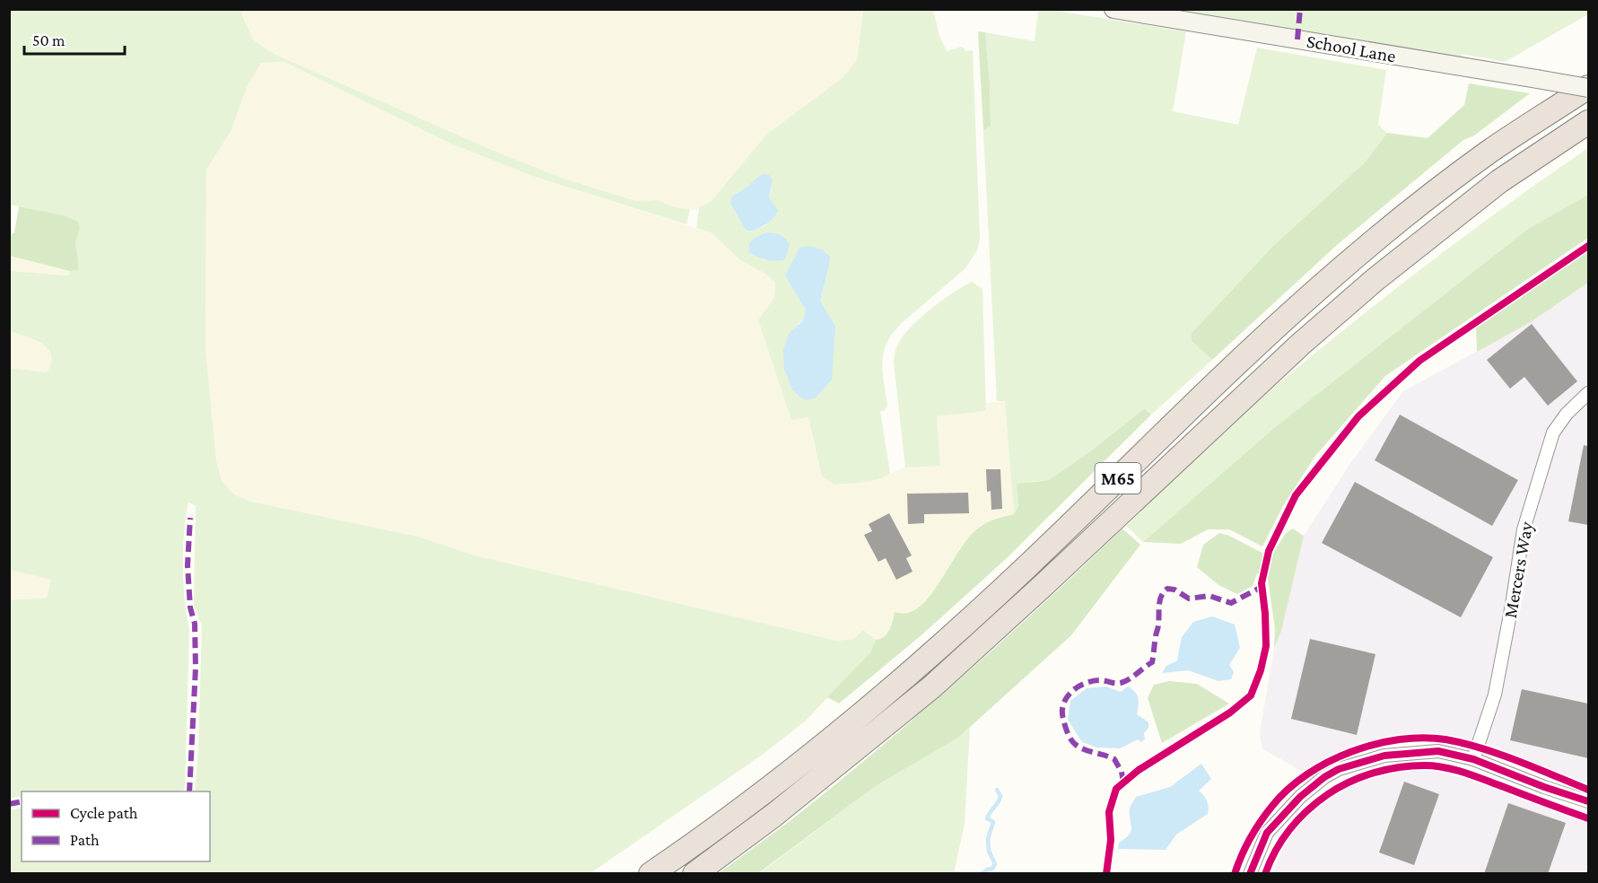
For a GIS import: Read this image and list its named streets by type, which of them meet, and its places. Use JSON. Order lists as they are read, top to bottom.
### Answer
{
  "streets": {
    "highway": ["M65"],
    "main road": ["School Lane"],
    "street": ["Mercers Way"]
  },
  "crossings": [
    ["School Lane", "M65"]
  ],
  "legend": ["Cycle path", "Path"],
  "scale_bar": "50 m"
}
